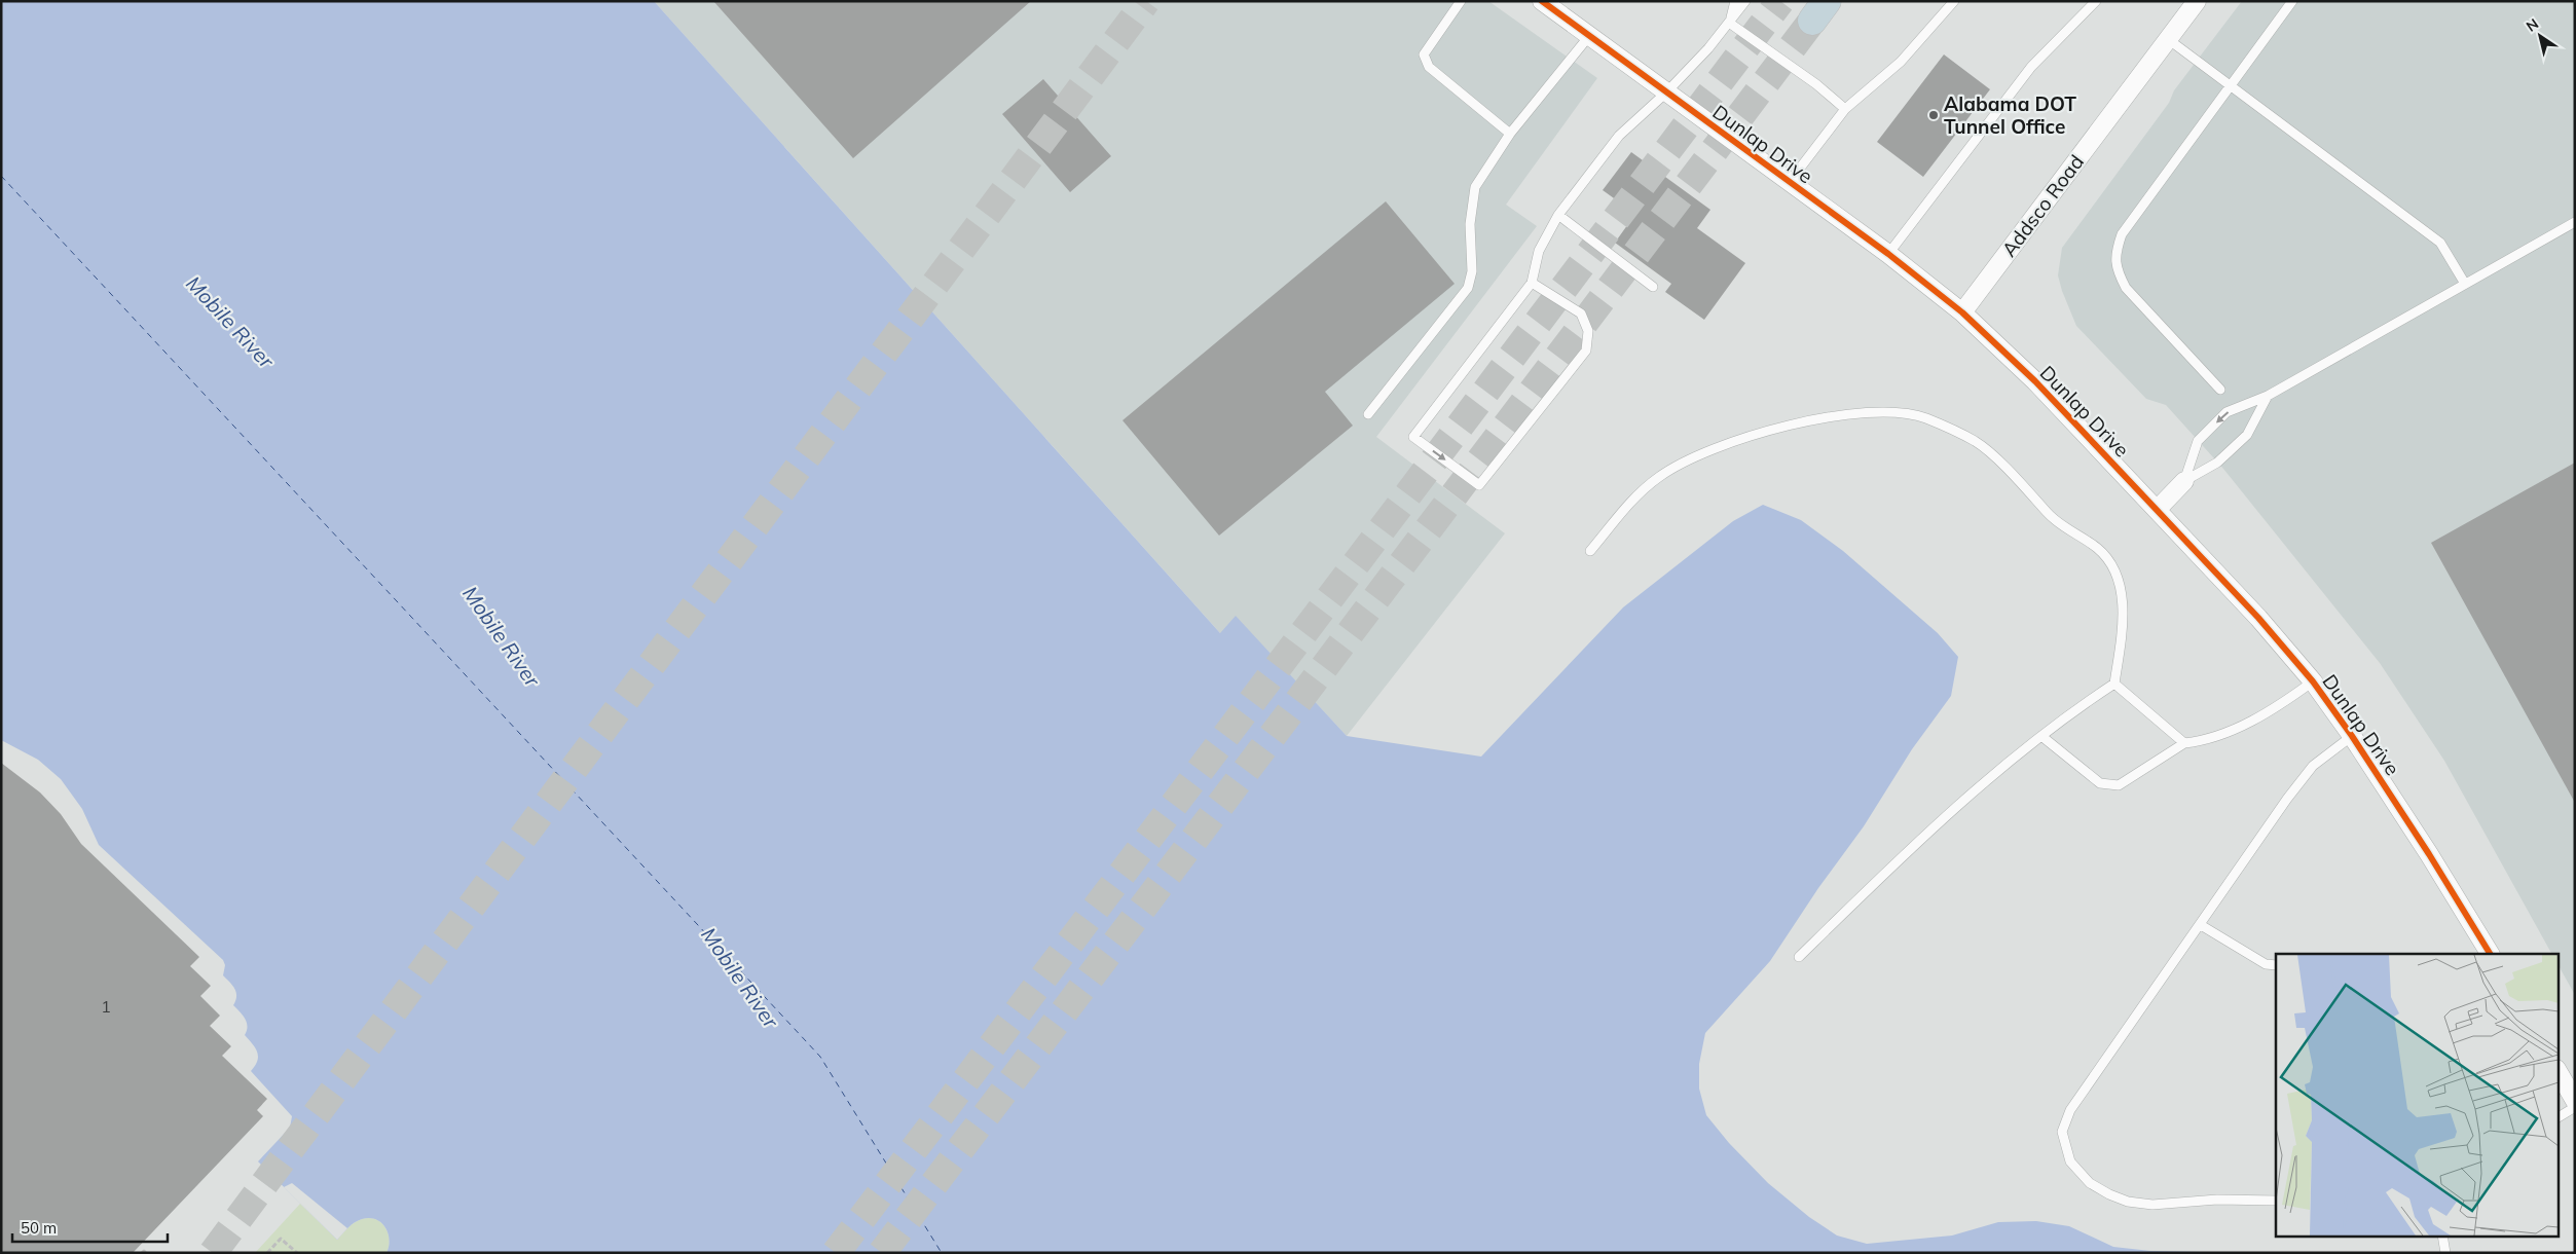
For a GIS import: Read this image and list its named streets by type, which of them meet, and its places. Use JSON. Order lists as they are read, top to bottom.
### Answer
{
  "streets": {
    "street": ["Dunlap Drive", "Addsco Road"]
  },
  "crossings": [
    ["Dunlap Drive", "Addsco Road"]
  ],
  "water": ["Mobile River"],
  "places": ["Alabama DOT Tunnel Office"],
  "house_numbers": ["1"],
  "scale_bar": "50 m",
  "north": "top left"
}
